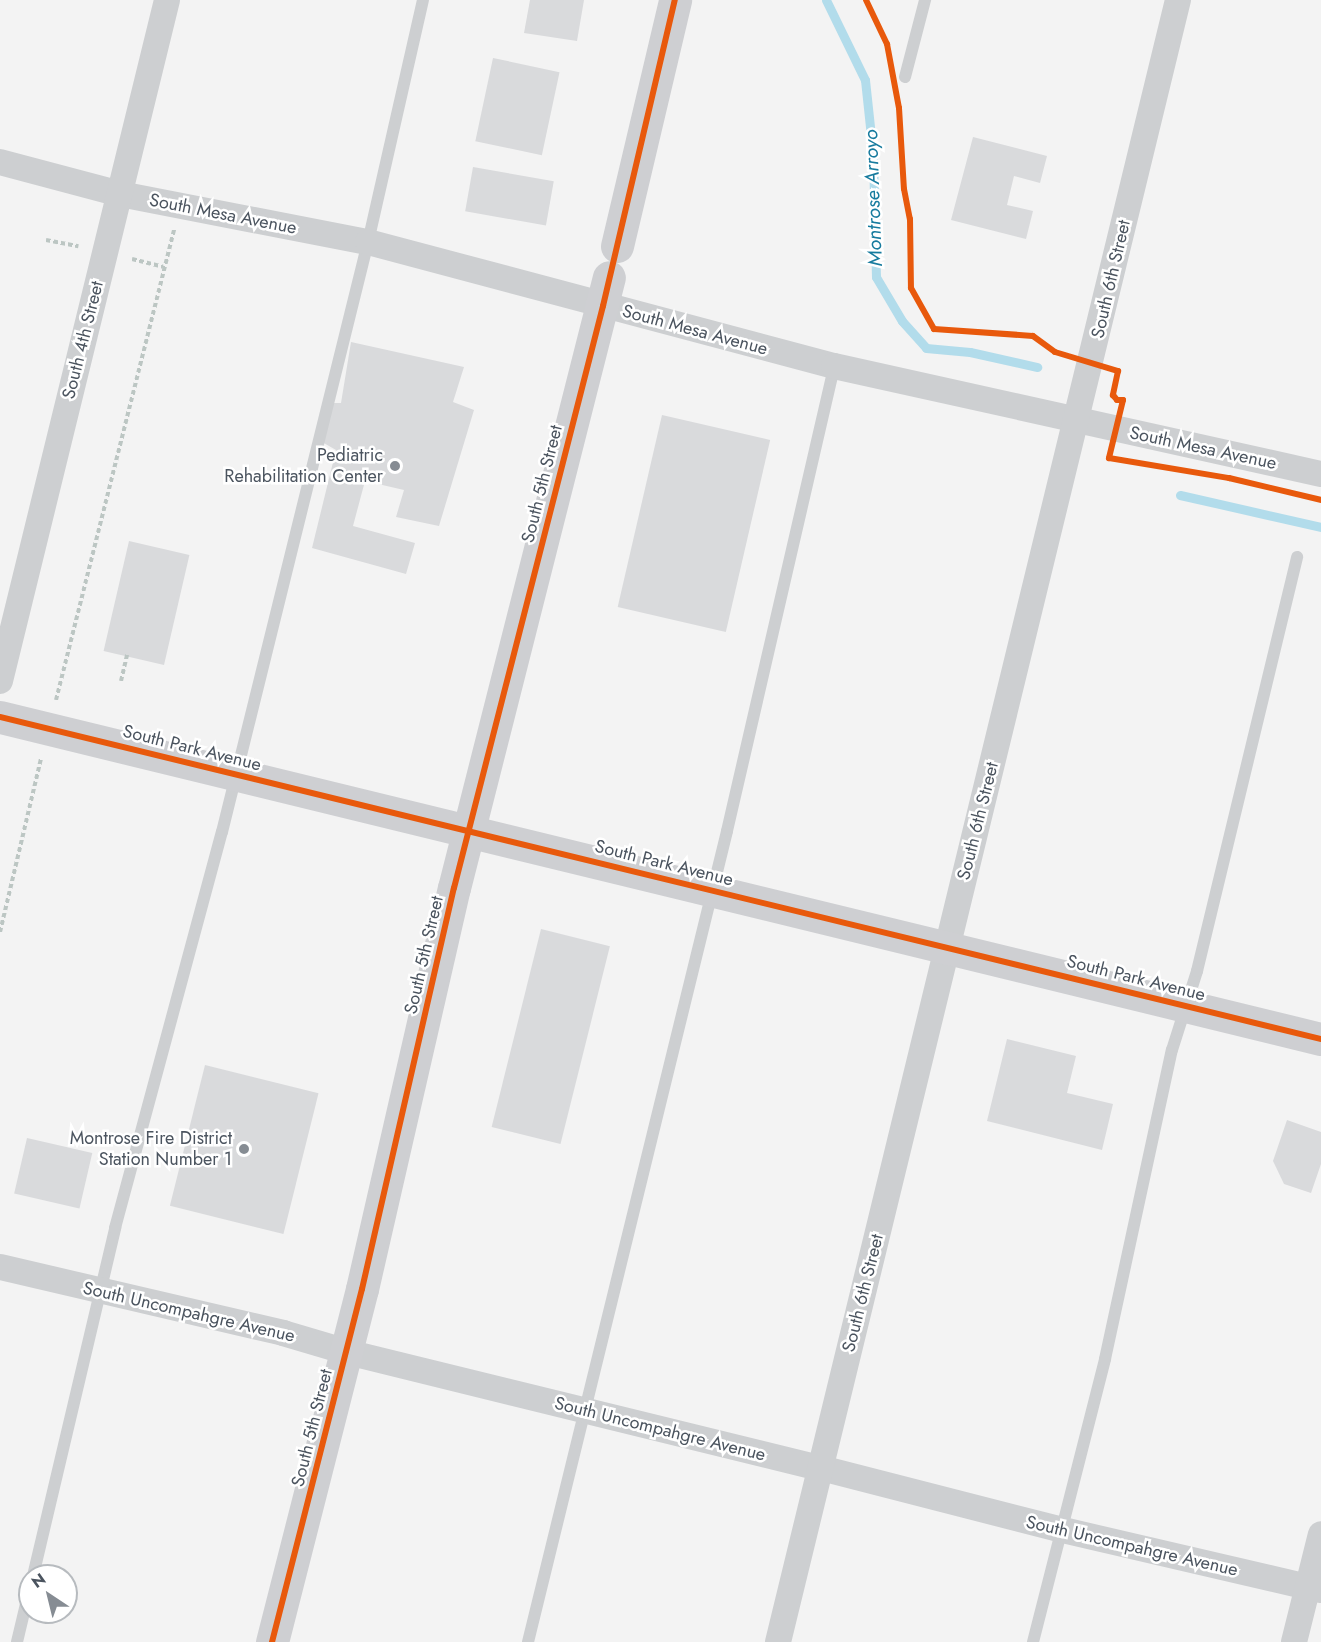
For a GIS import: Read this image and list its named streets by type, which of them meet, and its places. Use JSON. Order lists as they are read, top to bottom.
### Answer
{
  "streets": {
    "street": [
      "South Mesa Avenue",
      "South 6th Street",
      "South 4th Street",
      "South 5th Street",
      "South Park Avenue",
      "South Uncompahgre Avenue"
    ]
  },
  "crossings": [
    ["South Mesa Avenue", "South 6th Street"],
    ["South Mesa Avenue", "South 4th Street"],
    ["South Mesa Avenue", "South 5th Street"],
    ["South 6th Street", "South Park Avenue"],
    ["South 6th Street", "South Uncompahgre Avenue"],
    ["South 5th Street", "South Park Avenue"],
    ["South 5th Street", "South Uncompahgre Avenue"]
  ],
  "water": ["Montrose Arroyo"],
  "places": ["Pediatric Rehabilitation Center", "Montrose Fire District Station Number 1"],
  "north": "top left"
}
